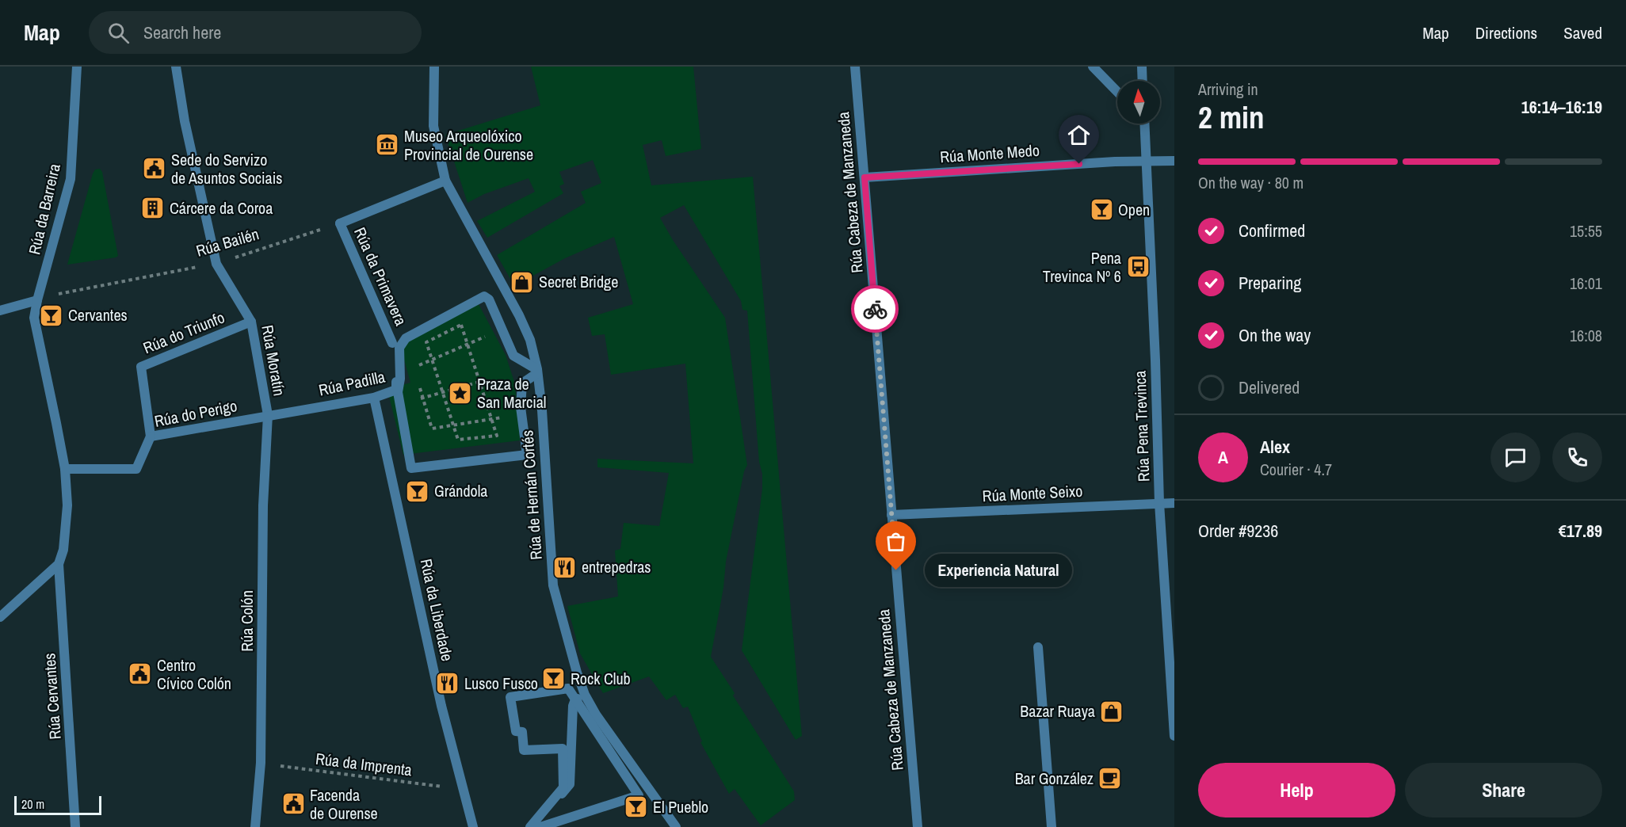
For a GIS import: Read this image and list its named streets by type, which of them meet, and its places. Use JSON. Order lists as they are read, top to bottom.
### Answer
{
  "streets": {
    "street": [
      "Rúa Monte Medo",
      "Rúa Cabeza de Manzaneda",
      "Rúa da Barreira",
      "Rúa da Primavera",
      "Rúa do Triunfo",
      "Rúa Moratín",
      "Rúa Padilla",
      "Rúa do Perigo",
      "Rúa Pena Trevinca",
      "Rúa Monte Seixo",
      "Rúa de Hernán Cortés",
      "Rúa da Liberdade",
      "Rúa Colón",
      "Rúa Cervantes"
    ],
    "path": ["Rúa Bailén", "Rúa da Imprenta"]
  },
  "crossings": [
    ["Rúa Monte Medo", "Rúa Cabeza de Manzaneda"],
    ["Rúa Monte Medo", "Rúa Pena Trevinca"],
    ["Rúa Cabeza de Manzaneda", "Rúa Monte Seixo"],
    ["Rúa da Barreira", "Rúa Bailén"],
    ["Rúa Bailén", "Rúa da Primavera"],
    ["Rúa Bailén", "Rúa Moratín"],
    ["Rúa da Primavera", "Rúa Padilla"],
    ["Rúa do Triunfo", "Rúa Moratín"],
    ["Rúa do Triunfo", "Rúa do Perigo"],
    ["Rúa Moratín", "Rúa Padilla"],
    ["Rúa Moratín", "Rúa do Perigo"],
    ["Rúa Moratín", "Rúa Colón"],
    ["Rúa Padilla", "Rúa do Perigo"],
    ["Rúa Padilla", "Rúa da Liberdade"],
    ["Rúa Padilla", "Rúa Colón"],
    ["Rúa do Perigo", "Rúa Colón"],
    ["Rúa Pena Trevinca", "Rúa Monte Seixo"],
    ["Rúa da Liberdade", "Rúa da Imprenta"],
    ["Rúa Colón", "Rúa da Imprenta"]
  ],
  "places": {
    "museum": ["Museo Arqueolóxico Provincial de Ourense"],
    "public building": ["Sede do Servizo de Asuntos Sociais", "Centro Cívico Colón", "Facenda de Ourense"],
    "building": ["Cárcere da Coroa"],
    "bar": [
      "Open",
      "Cervantes",
      "Grándola",
      "Rock Club",
      "El Pueblo"
    ],
    "bus stop": ["Pena Trevinca Nº 6"],
    "shop": ["Secret Bridge", "Bazar Ruaya"],
    "place": ["Praza de San Marcial"],
    "restaurant": ["entrepedras", "Lusco Fusco"],
    "other": ["Experiencia Natural"],
    "cafe": ["Bar González"]
  },
  "scale_bar": "20 m",
  "north": "top",
  "page": {
    "header": "Map",
    "search": "Search here",
    "nav": ["Map", "Directions", "Saved"],
    "heading": ["2 min", "Arriving in", "16:14–16:19"],
    "panel": [
      "Alex",
      "Courier · 4.7",
      "Order #9236",
      "€17.89"
    ],
    "bar": "On the way · 80 m",
    "list": [
      ["Confirmed", "15:55"],
      ["Preparing", "16:01"],
      ["On the way", "16:08"],
      "Delivered"
    ],
    "round": "A",
    "bubble": "Experiencia Natural",
    "buttons": ["Help", "Share"],
    "scale": "20 m"
  }
}
